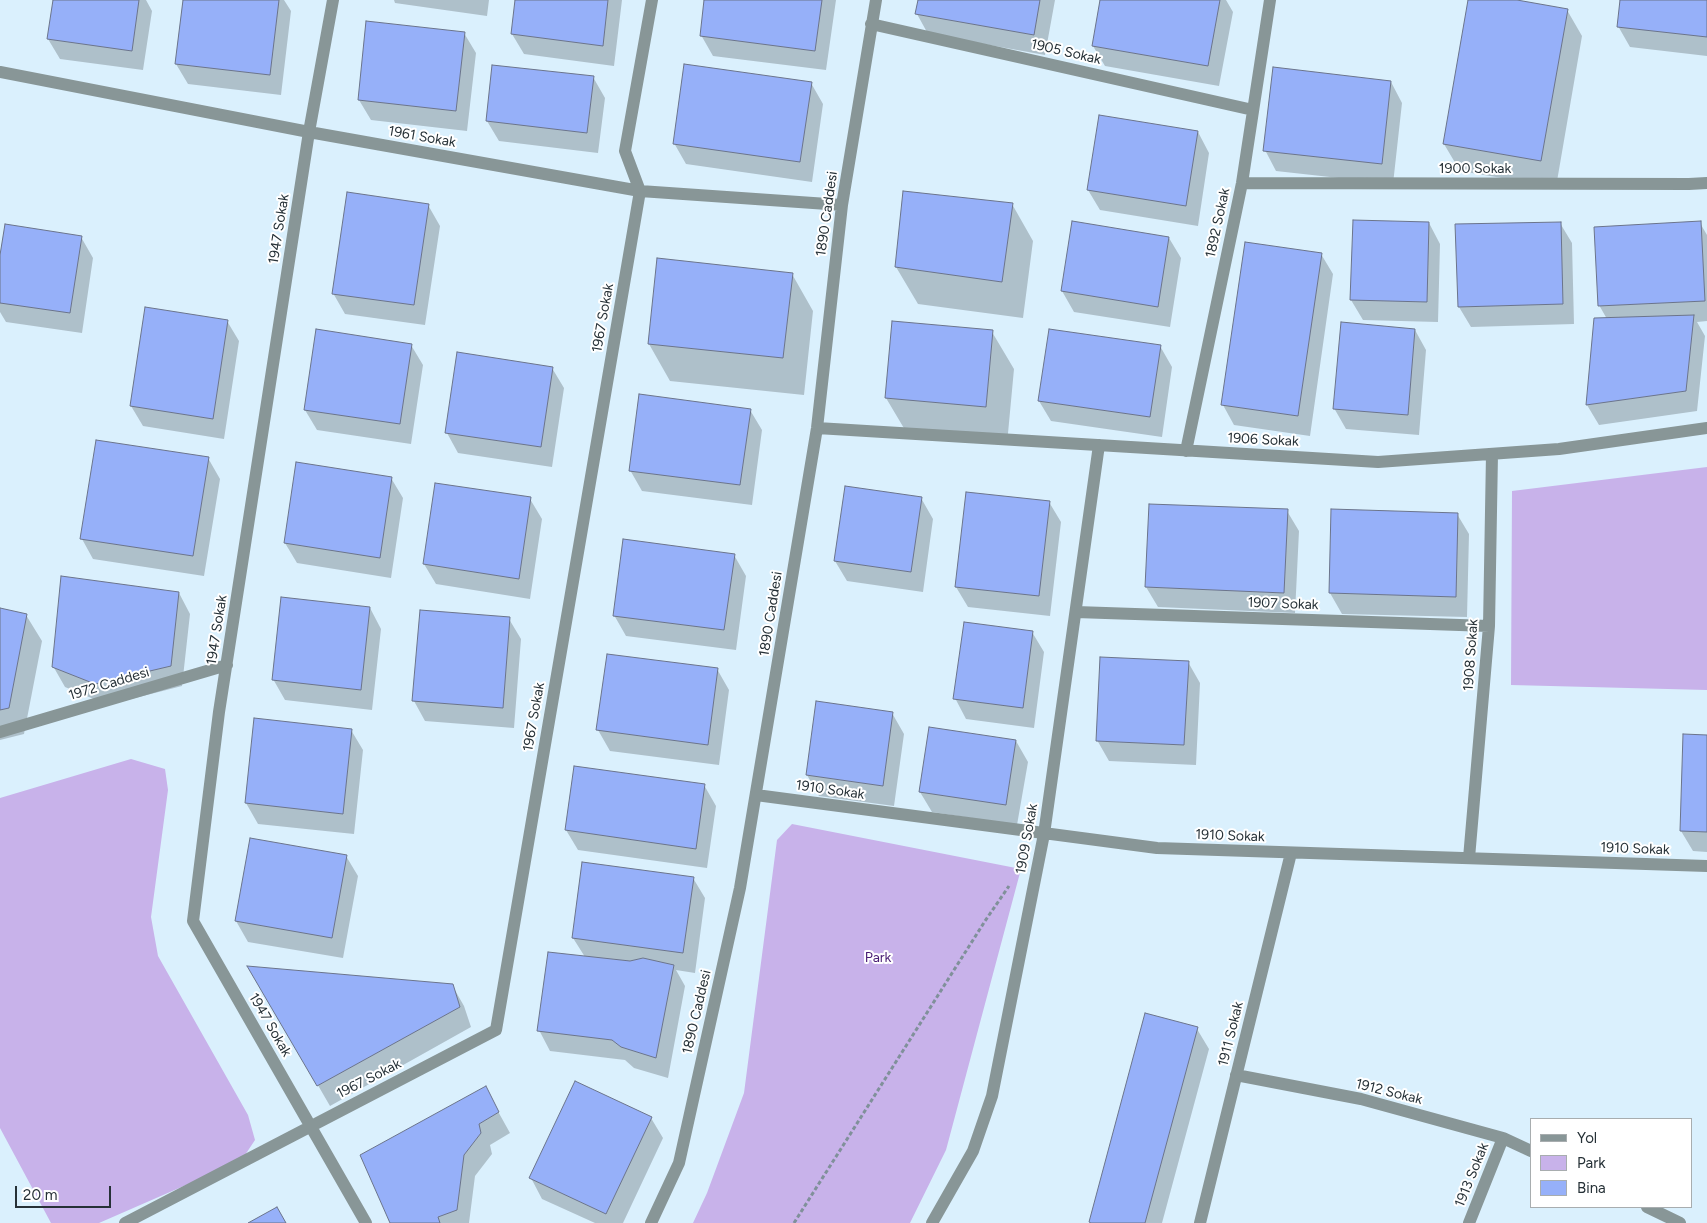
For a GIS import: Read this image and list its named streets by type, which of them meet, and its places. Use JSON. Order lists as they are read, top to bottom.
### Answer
{
  "streets": {
    "street": [
      "1905 Sokak",
      "1961 Sokak",
      "1900 Sokak",
      "1890 Caddesi",
      "1892 Sokak",
      "1947 Sokak",
      "1967 Sokak",
      "1906 Sokak",
      "1907 Sokak",
      "1908 Sokak",
      "1972 Caddesi",
      "1910 Sokak",
      "1909 Sokak",
      "1911 Sokak",
      "1912 Sokak",
      "1913 Sokak"
    ]
  },
  "crossings": [
    ["1905 Sokak", "1890 Caddesi"],
    ["1905 Sokak", "1892 Sokak"],
    ["1961 Sokak", "1890 Caddesi"],
    ["1961 Sokak", "1947 Sokak"],
    ["1961 Sokak", "1967 Sokak"],
    ["1900 Sokak", "1892 Sokak"],
    ["1890 Caddesi", "1906 Sokak"],
    ["1890 Caddesi", "1910 Sokak"],
    ["1892 Sokak", "1906 Sokak"],
    ["1947 Sokak", "1967 Sokak"],
    ["1947 Sokak", "1972 Caddesi"],
    ["1906 Sokak", "1908 Sokak"],
    ["1906 Sokak", "1909 Sokak"],
    ["1907 Sokak", "1908 Sokak"],
    ["1907 Sokak", "1909 Sokak"],
    ["1908 Sokak", "1910 Sokak"],
    ["1910 Sokak", "1909 Sokak"],
    ["1910 Sokak", "1911 Sokak"],
    ["1911 Sokak", "1912 Sokak"],
    ["1912 Sokak", "1913 Sokak"]
  ],
  "parks": ["Park"],
  "legend": ["Yol", "Park", "Bina"],
  "scale_bar": "20 m"
}
